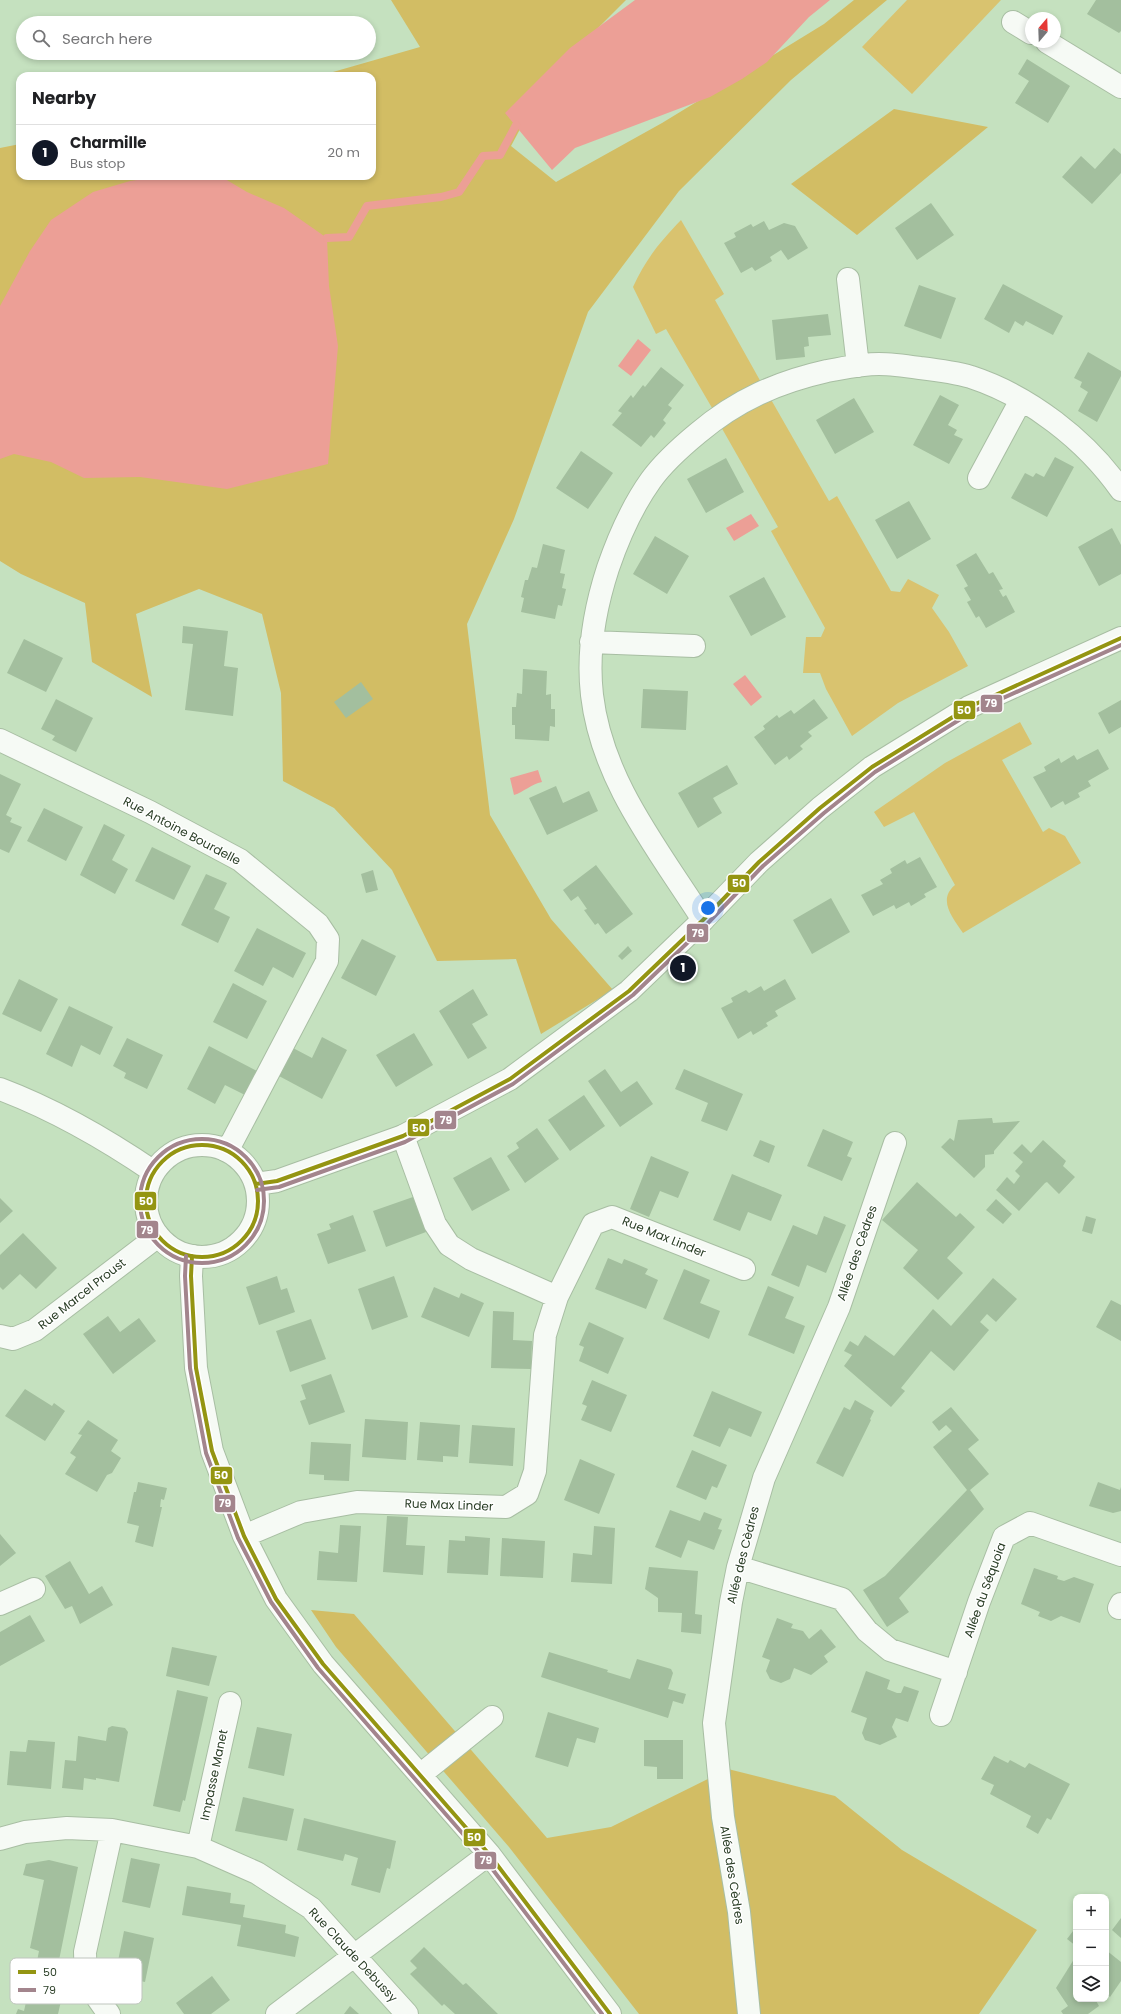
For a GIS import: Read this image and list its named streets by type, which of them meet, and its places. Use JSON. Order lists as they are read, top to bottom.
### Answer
{
  "streets": {
    "street": [
      "Rue Antoine Bourdelle",
      "Rue Max Linder",
      "Allée des Cèdres",
      "Rue Marcel Proust",
      "Allée du Séquoia",
      "Impasse Manet",
      "Rue Claude Debussy"
    ]
  },
  "crossings": [
    ["Rue Antoine Bourdelle", "Rue Marcel Proust"],
    ["Impasse Manet", "Rue Claude Debussy"]
  ],
  "lines": ["transit line 50", "transit line 79"],
  "legend": ["50", "79"],
  "north": "top",
  "page": {
    "search": "Search here",
    "heading": "Nearby",
    "list": [
      {
        "mark": "1",
        "name": "Charmille",
        "note": "Bus stop",
        "value": "20 m"
      }
    ],
    "pins": "1",
    "map_buttons": ["+", "−"]
  }
}
